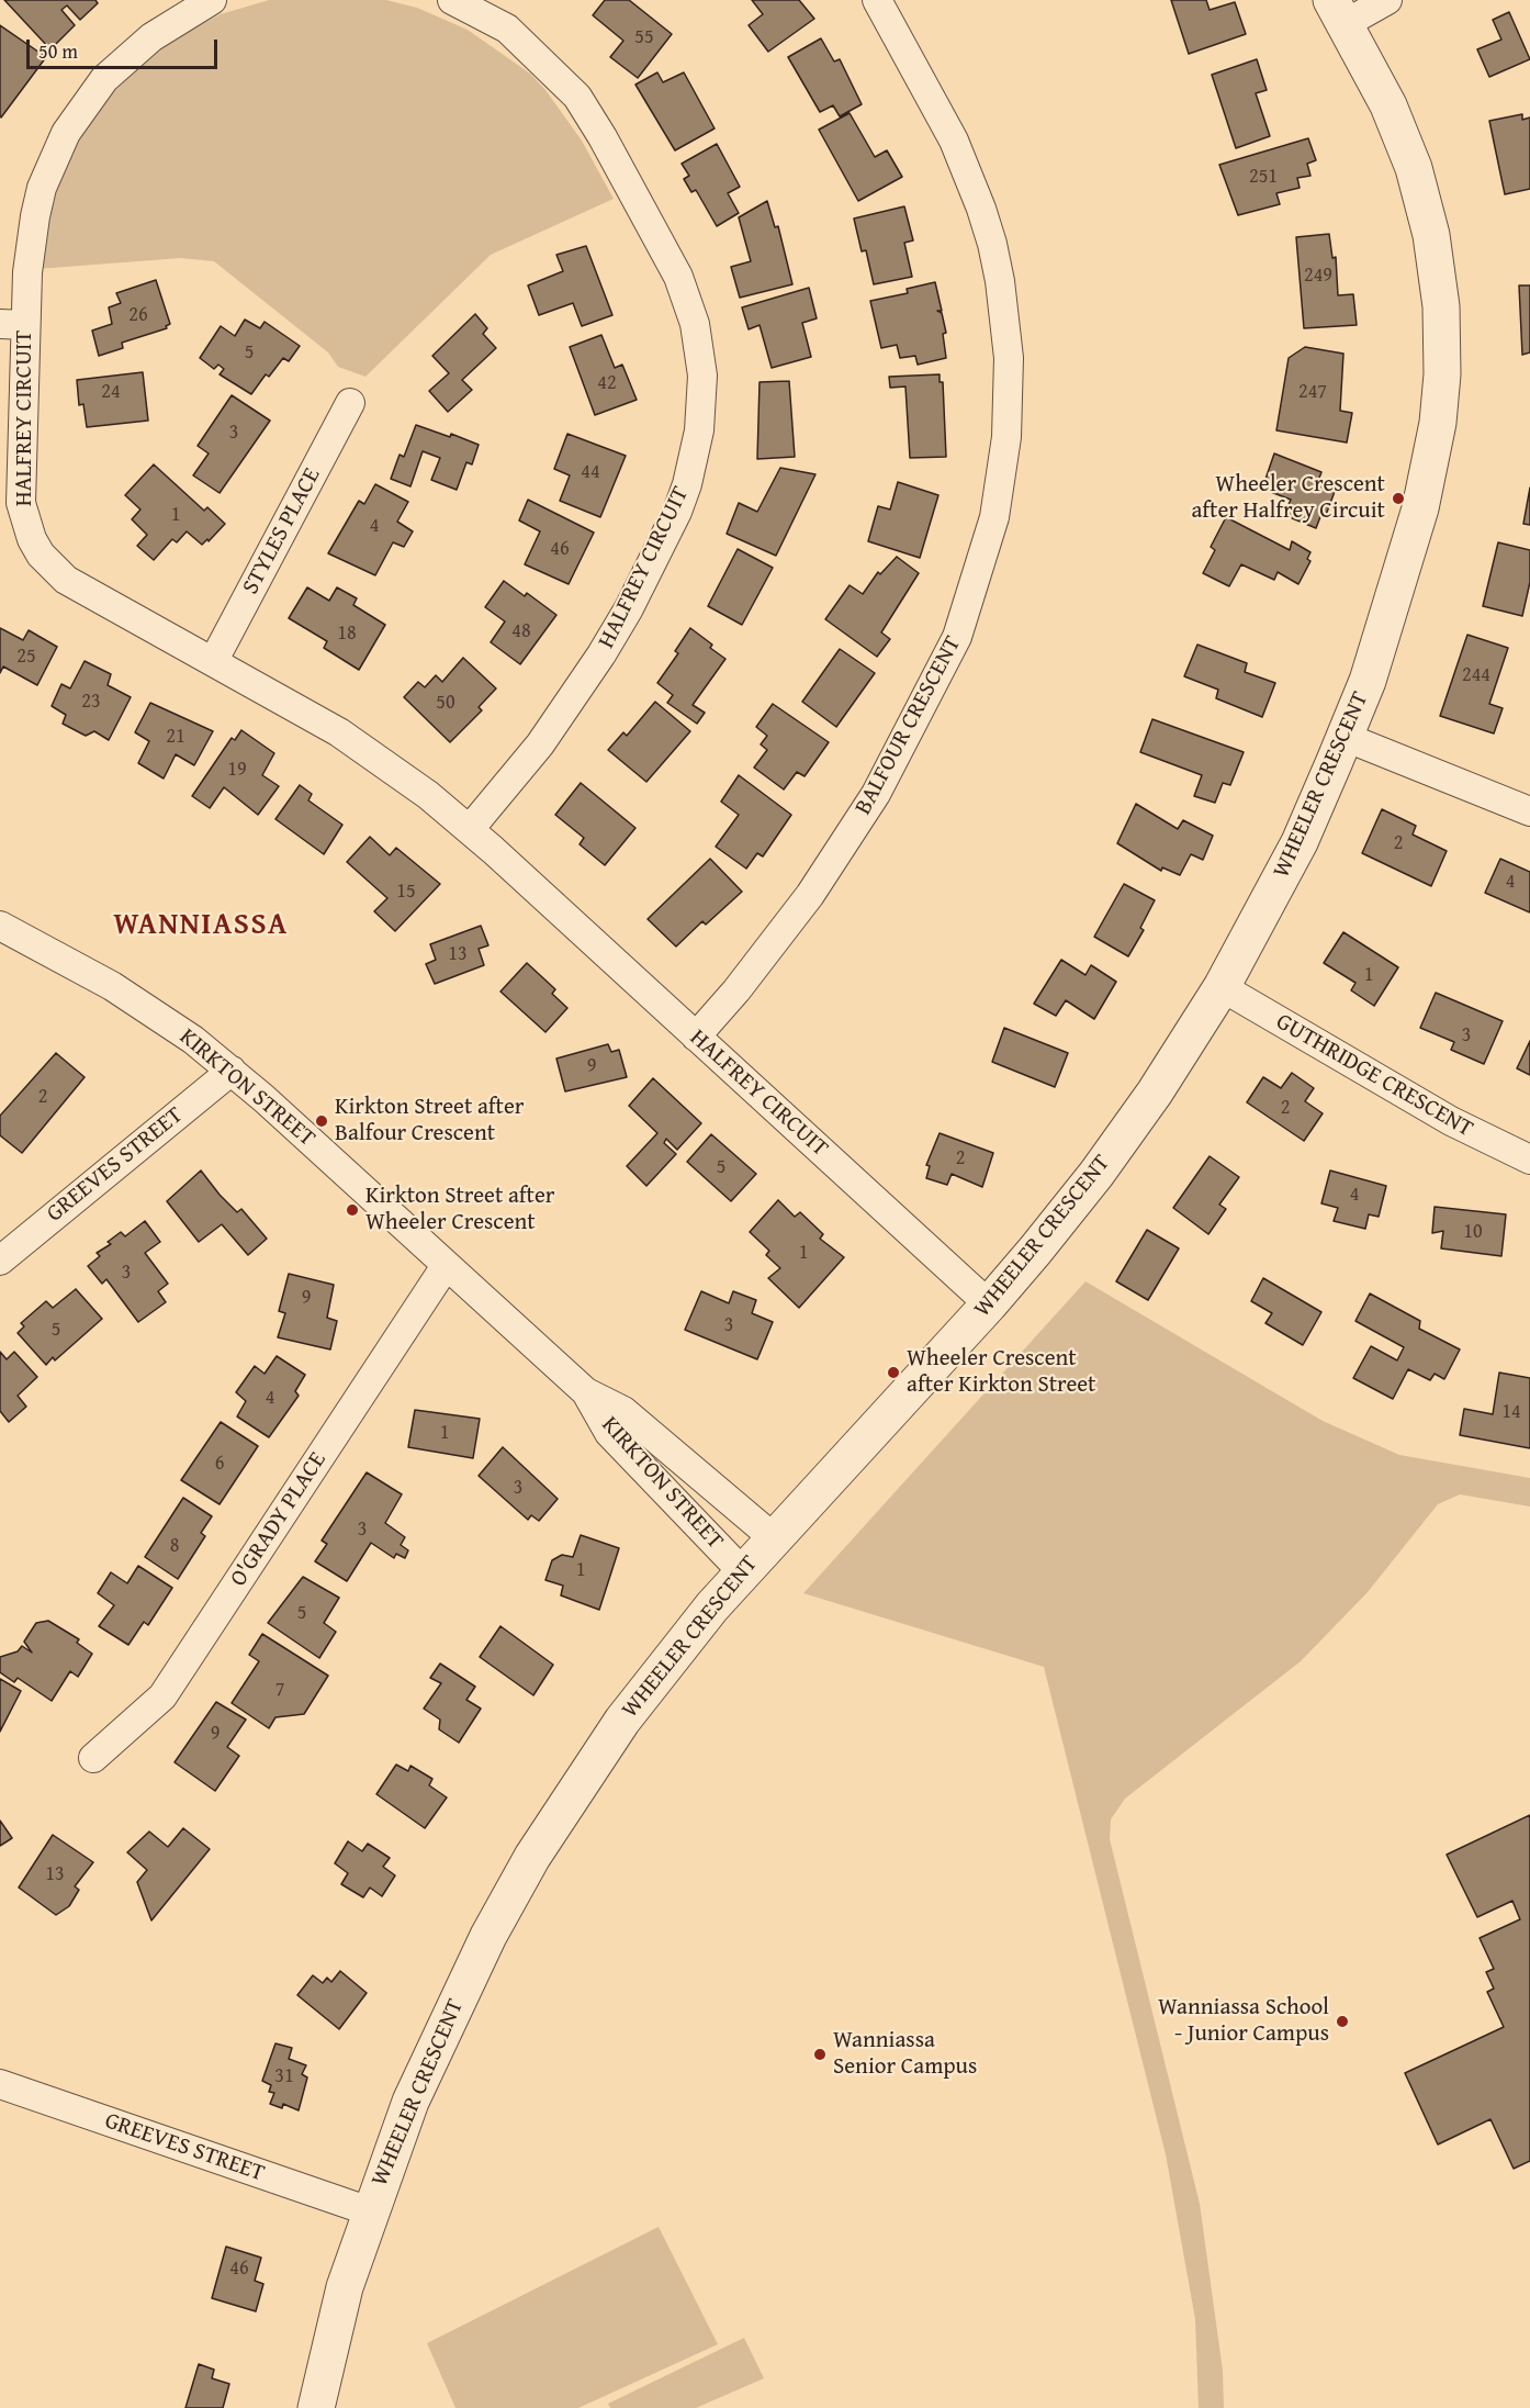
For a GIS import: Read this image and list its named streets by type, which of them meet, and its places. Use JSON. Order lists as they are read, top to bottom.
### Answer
{
  "streets": {
    "street": [
      "HALFREY CIRCUIT",
      "STYLES PLACE",
      "BALFOUR CRESCENT",
      "WHEELER CRESCENT",
      "GUTHRIDGE CRESCENT",
      "KIRKTON STREET",
      "GREEVES STREET",
      "O'GRADY PLACE"
    ]
  },
  "crossings": [
    ["HALFREY CIRCUIT", "STYLES PLACE"],
    ["HALFREY CIRCUIT", "BALFOUR CRESCENT"],
    ["HALFREY CIRCUIT", "WHEELER CRESCENT"],
    ["WHEELER CRESCENT", "GUTHRIDGE CRESCENT"],
    ["WHEELER CRESCENT", "KIRKTON STREET"],
    ["WHEELER CRESCENT", "GREEVES STREET"],
    ["KIRKTON STREET", "GREEVES STREET"],
    ["KIRKTON STREET", "O'GRADY PLACE"]
  ],
  "districts": ["WANNIASSA"],
  "places": [
    "Wheeler Crescent after Halfrey Circuit",
    "Kirkton Street after Balfour Crescent",
    "Kirkton Street after Wheeler Crescent",
    "Wheeler Crescent after Kirkton Street",
    "Wanniassa School - Junior Campus",
    "Wanniassa Senior Campus"
  ],
  "house_numbers": [
    "55",
    "251",
    "249",
    "26",
    "5",
    "42",
    "24",
    "247",
    "3",
    "44",
    "1",
    "4",
    "46",
    "48",
    "18",
    "25",
    "244",
    "23",
    "50",
    "21",
    "19",
    "2",
    "4",
    "15",
    "13",
    "1",
    "3",
    "9",
    "2",
    "2",
    "2",
    "5",
    "4",
    "10",
    "1",
    "3",
    "9",
    "3",
    "5",
    "4",
    "14",
    "1",
    "6",
    "3",
    "3",
    "8",
    "1",
    "5",
    "7",
    "9",
    "13",
    "31",
    "46"
  ],
  "scale_bar": "50 m"
}
